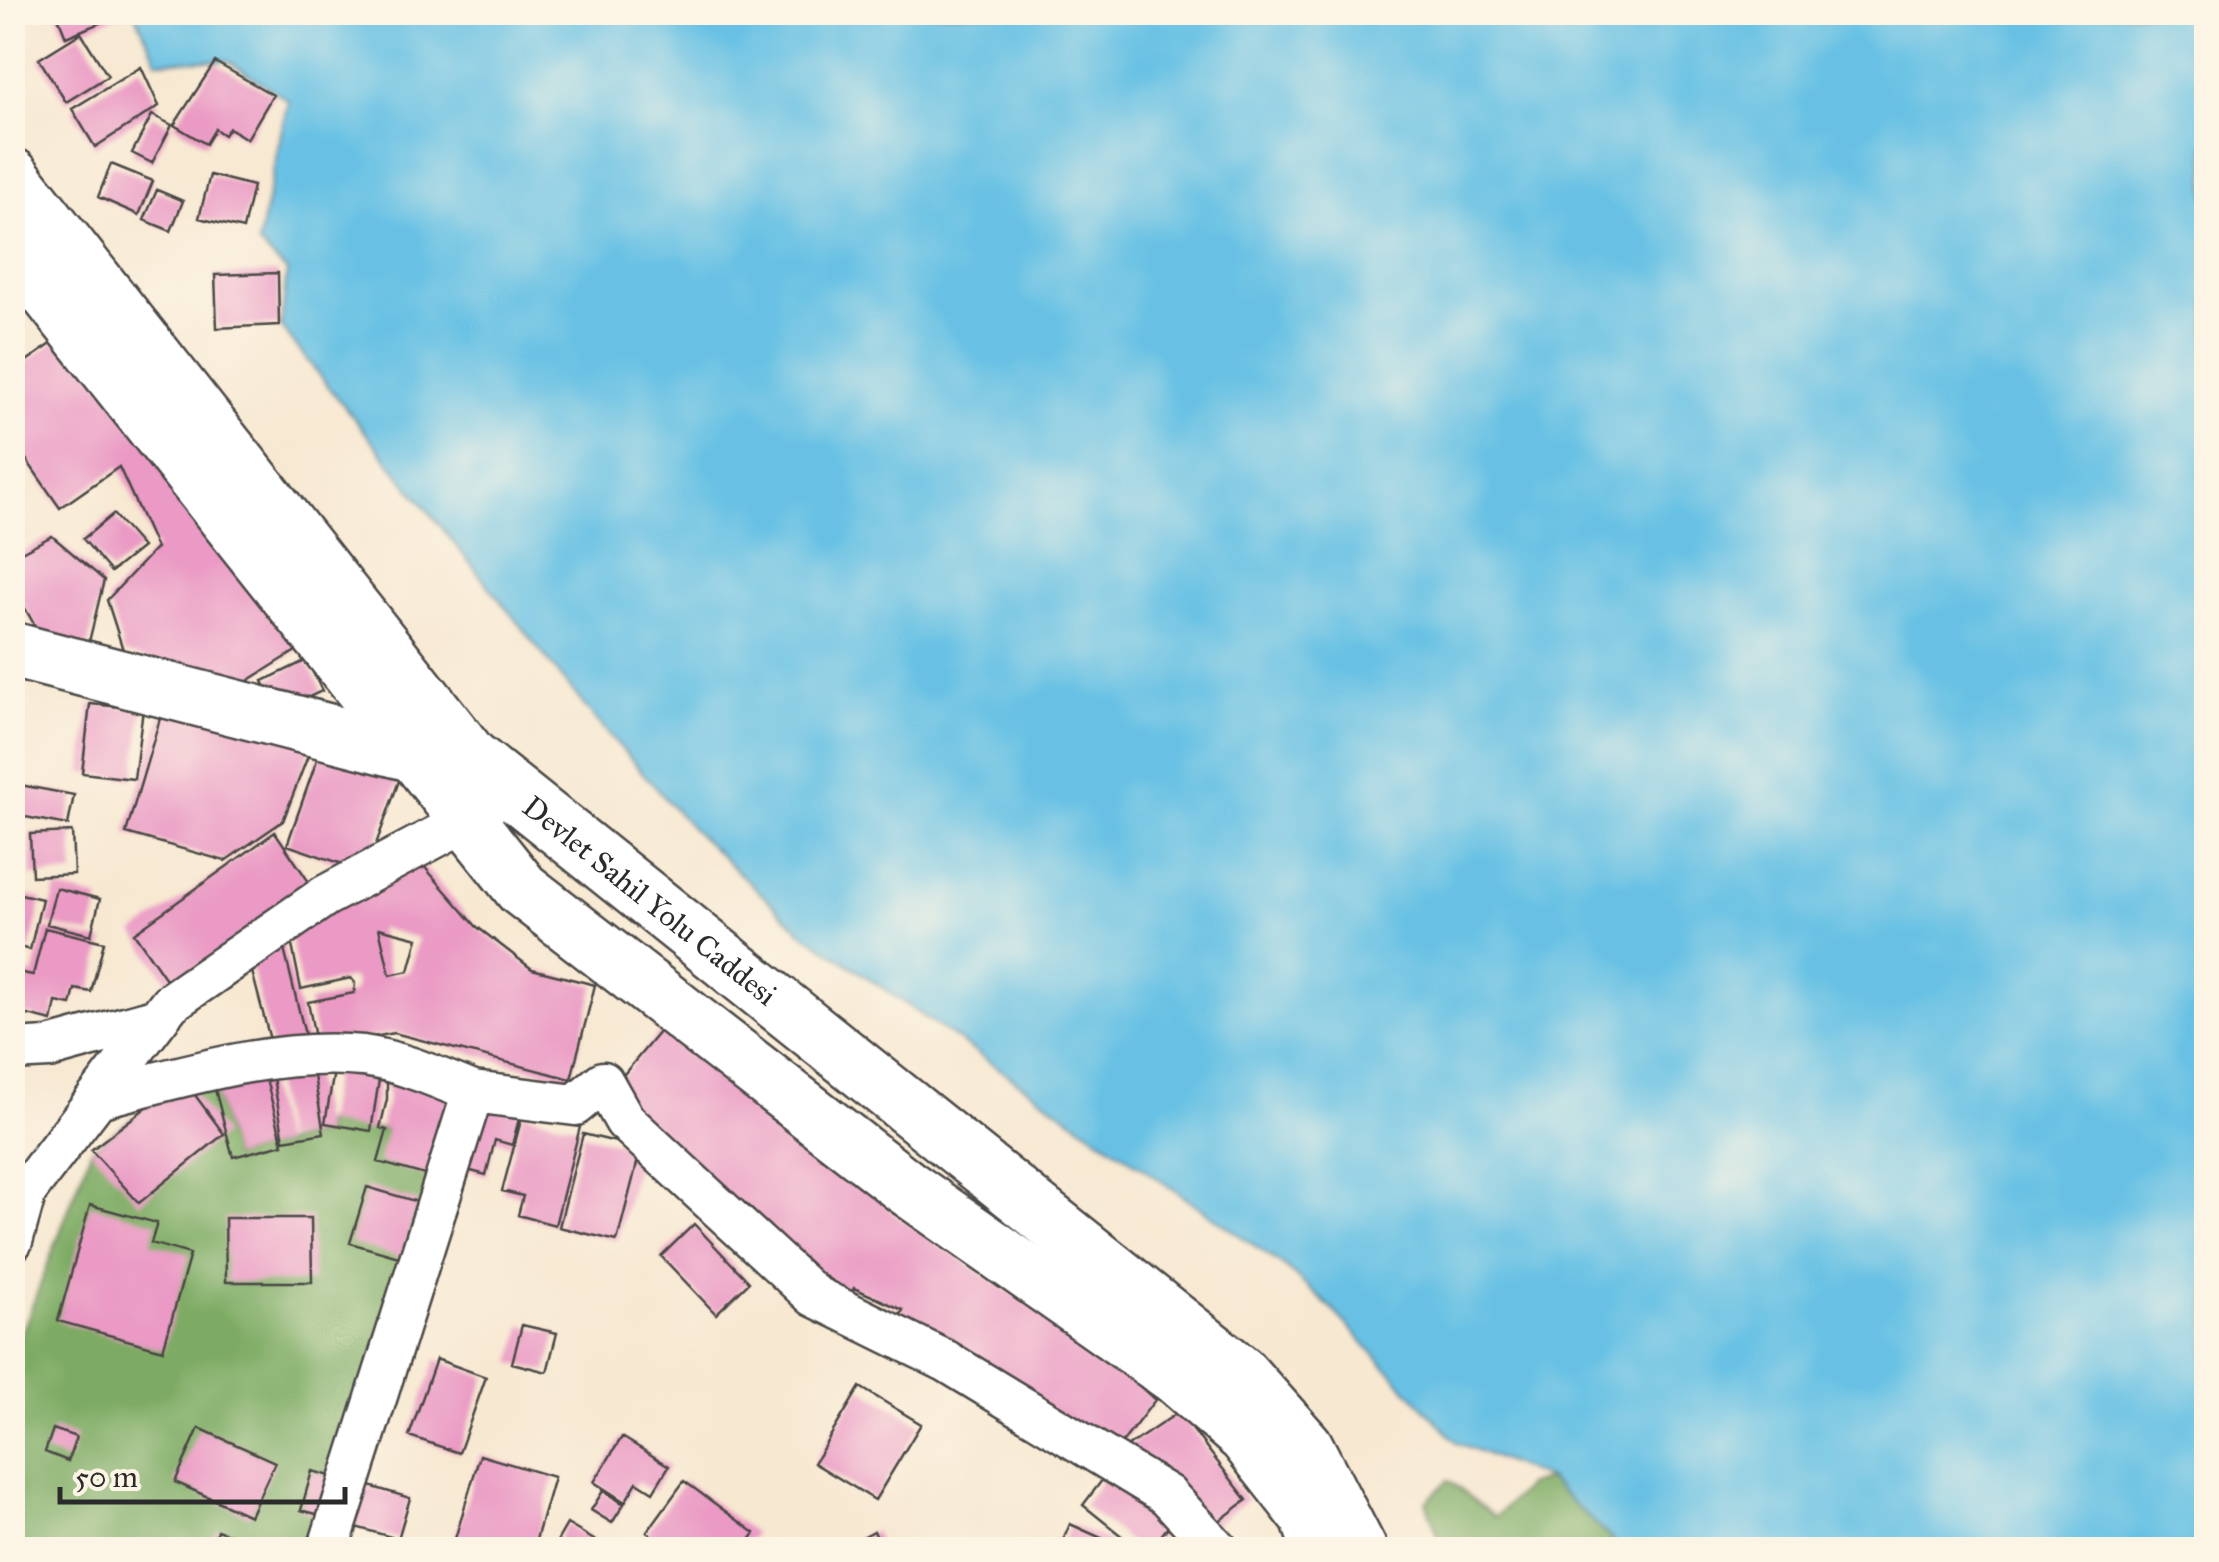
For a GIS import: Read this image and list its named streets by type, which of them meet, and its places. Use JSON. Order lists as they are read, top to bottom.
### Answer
{
  "streets": {
    "main road": ["Devlet Sahil Yolu Caddesi"]
  },
  "scale_bar": "50 m"
}
